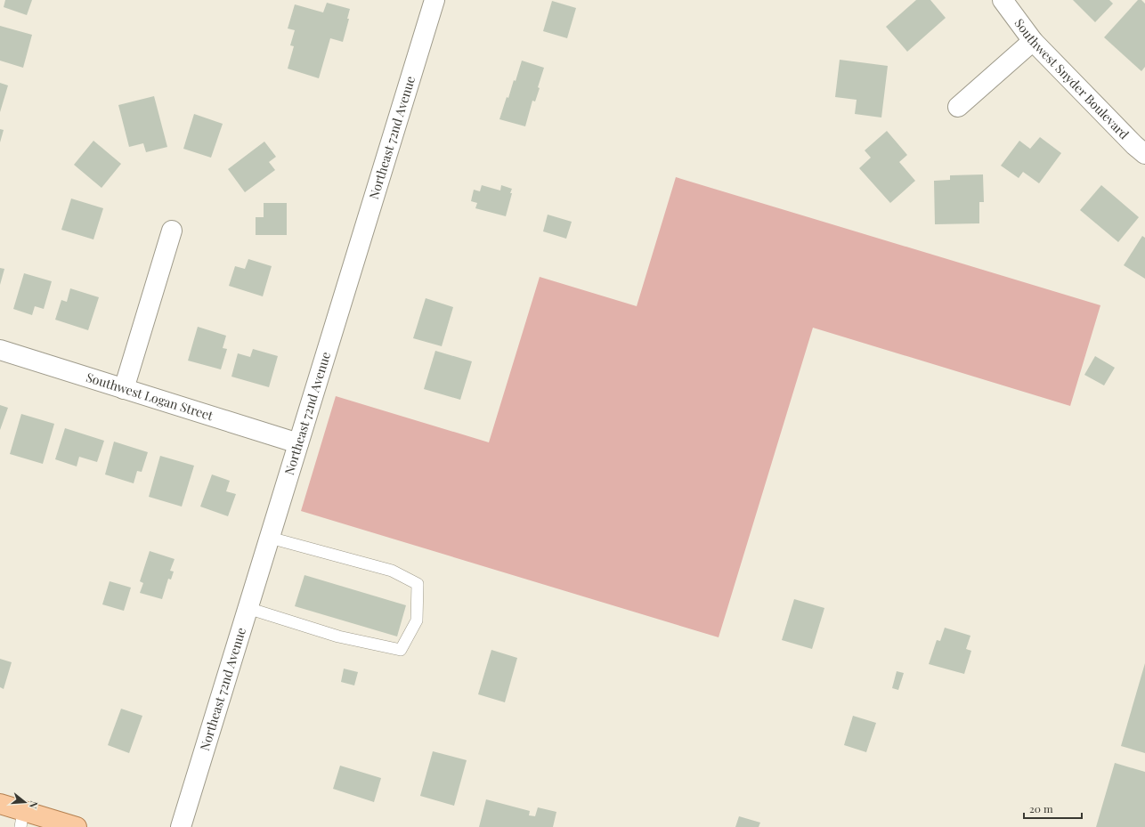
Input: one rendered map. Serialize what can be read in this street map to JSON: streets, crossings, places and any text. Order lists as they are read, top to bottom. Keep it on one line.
{"streets":{"street":["Southwest Snyder Boulevard","Northeast 72nd Avenue","Southwest Logan Street"]},"crossings":[["Northeast 72nd Avenue","Southwest Logan Street"]],"scale_bar":"20 m","north":"right"}
